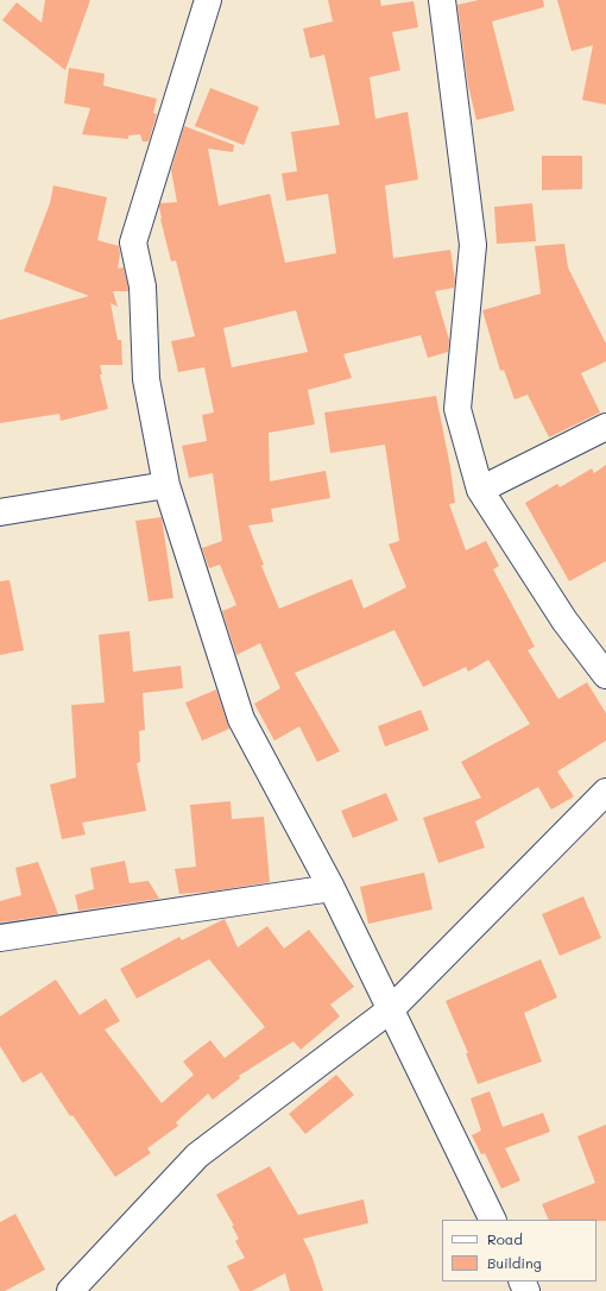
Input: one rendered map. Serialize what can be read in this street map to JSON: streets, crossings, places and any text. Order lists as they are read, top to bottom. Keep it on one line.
{"legend":["Road","Building"]}
